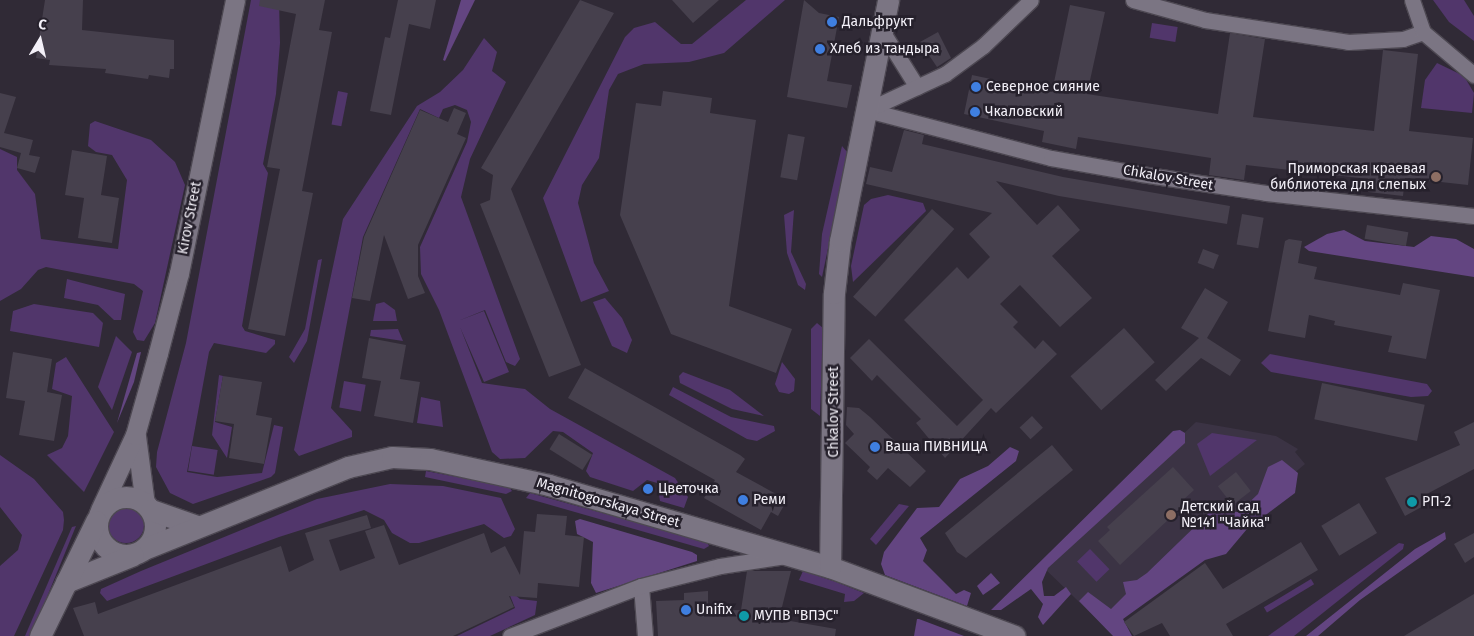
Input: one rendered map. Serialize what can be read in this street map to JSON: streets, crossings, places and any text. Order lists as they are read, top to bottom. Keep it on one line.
{"streets":{"main road":["Chkalov Street","Kirov Street","Magnitogorskaya Street"]},"crossings":[["Chkalov Street","Magnitogorskaya Street"],["Kirov Street","Magnitogorskaya Street"]],"places":["Дальфрукт","Хлеб из тандыра","Северное сияние","Чкаловский","Приморская краевая библиотека для слепых","Ваша ПИВНИЦА","Цветочка","Реми","РП-2","Детский сад №141 \"Чайка\"","Unifix","МУПВ \"ВПЭС\""],"north":"top"}
